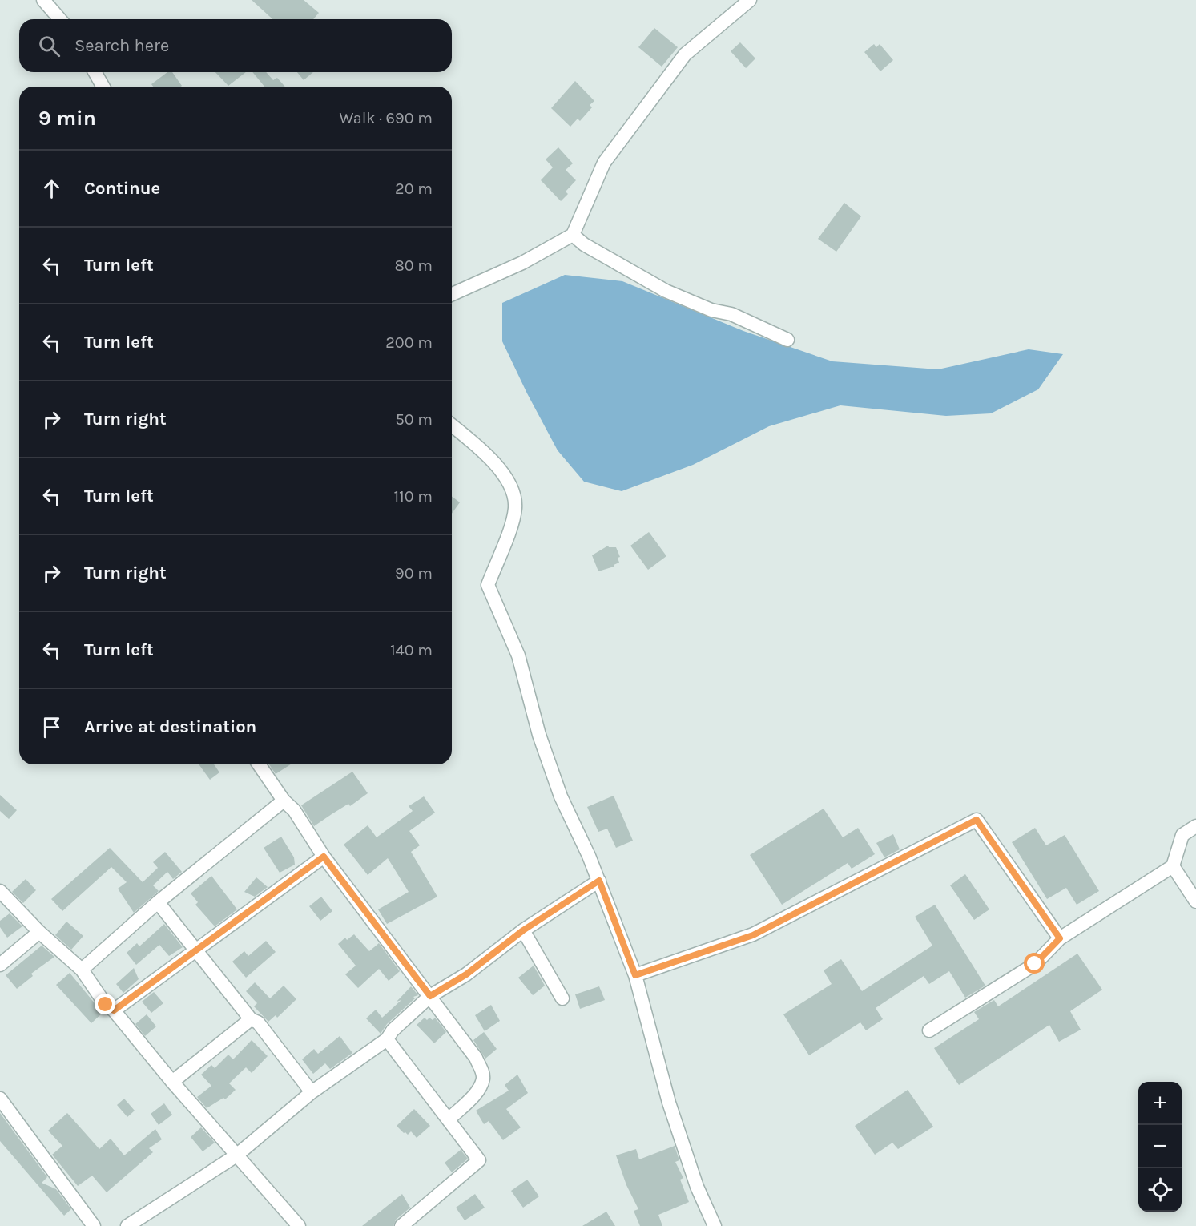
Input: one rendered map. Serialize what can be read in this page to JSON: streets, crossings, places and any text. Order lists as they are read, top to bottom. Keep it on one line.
{"page":{"search":"Search here","heading":["9 min","Walk · 690 m"],"list":[["Continue","20 m"],["Turn left","80 m"],["Turn left","200 m"],["Turn right","50 m"],["Turn left","110 m"],["Turn right","90 m"],["Turn left","140 m"],"Arrive at destination"],"map_buttons":["+","−"]}}
